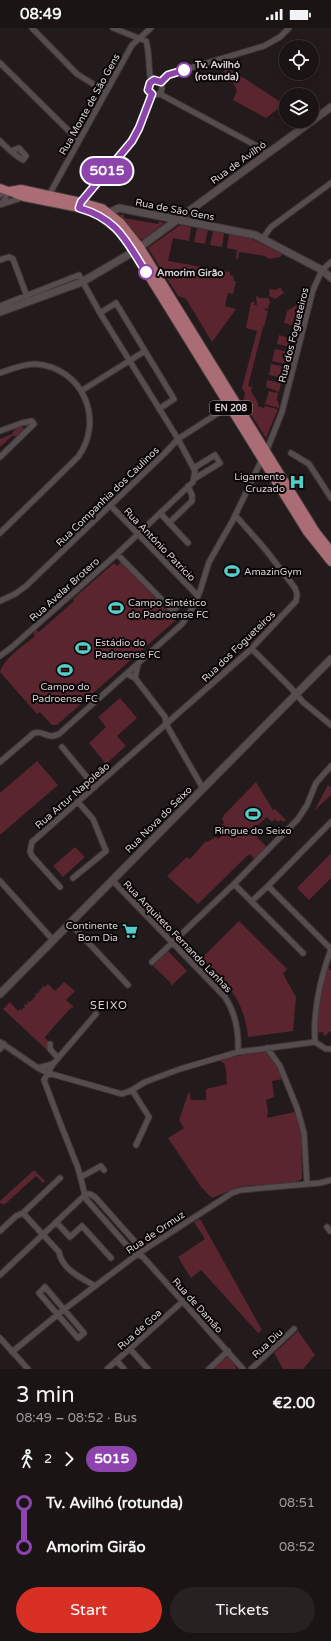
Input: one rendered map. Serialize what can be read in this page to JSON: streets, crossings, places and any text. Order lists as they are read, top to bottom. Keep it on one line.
{"streets":{"main road":["Rua de Avilhó","Rua de São Gens","EN 208","Rua Nova do Seixo"],"street":["Rua Monte de São Gens","Rua dos Fogueteiros","Rua Companhia dos Caulinos","Rua António Patrício","Rua Avelar Brotero","Rua Artur Napoleão","Rua Arquiteto Fernando Lanhas","Rua de Ormuz","Rua de Damão","Rua de Goa","Rua Diu"]},"crossings":[["Rua Monte de São Gens","EN 208"],["Rua de Avilhó","Rua de São Gens"],["Rua de Avilhó","EN 208"],["Rua de São Gens","Rua dos Fogueteiros"],["Rua de São Gens","EN 208"],["Rua dos Fogueteiros","EN 208"],["Rua dos Fogueteiros","Rua Artur Napoleão"],["EN 208","Rua Companhia dos Caulinos"],["Rua Companhia dos Caulinos","Rua António Patrício"],["Rua António Patrício","Rua Avelar Brotero"],["Rua Nova do Seixo","Rua Arquiteto Fernando Lanhas"],["Rua de Ormuz","Rua de Damão"],["Rua de Damão","Rua de Goa"]],"districts":["SEIXO"],"places":{"other":["Tv. Avilhó (rotunda)","Amorim Girão"],"hospital":["Ligamento Cruzado"],"sports":["AmazinGym","Campo Sintético do Padroense FC","Estádio do Padroense FC","Campo do Padroense FC","Ringue do Seixo"],"supermarket":["Continente Bom Dia"]},"lines":["bus line 5015"],"page":{"status":"08:49","on_map":"5015","heading":["3 min","08:49 – 08:52 · Bus","€2.00"],"legs":["2","5015"],"list":[{"name":"Tv. Avilhó (rotunda)","value":"08:51"},{"name":"Amorim Girão","value":"08:52"}],"buttons":["Start","Tickets"]}}
